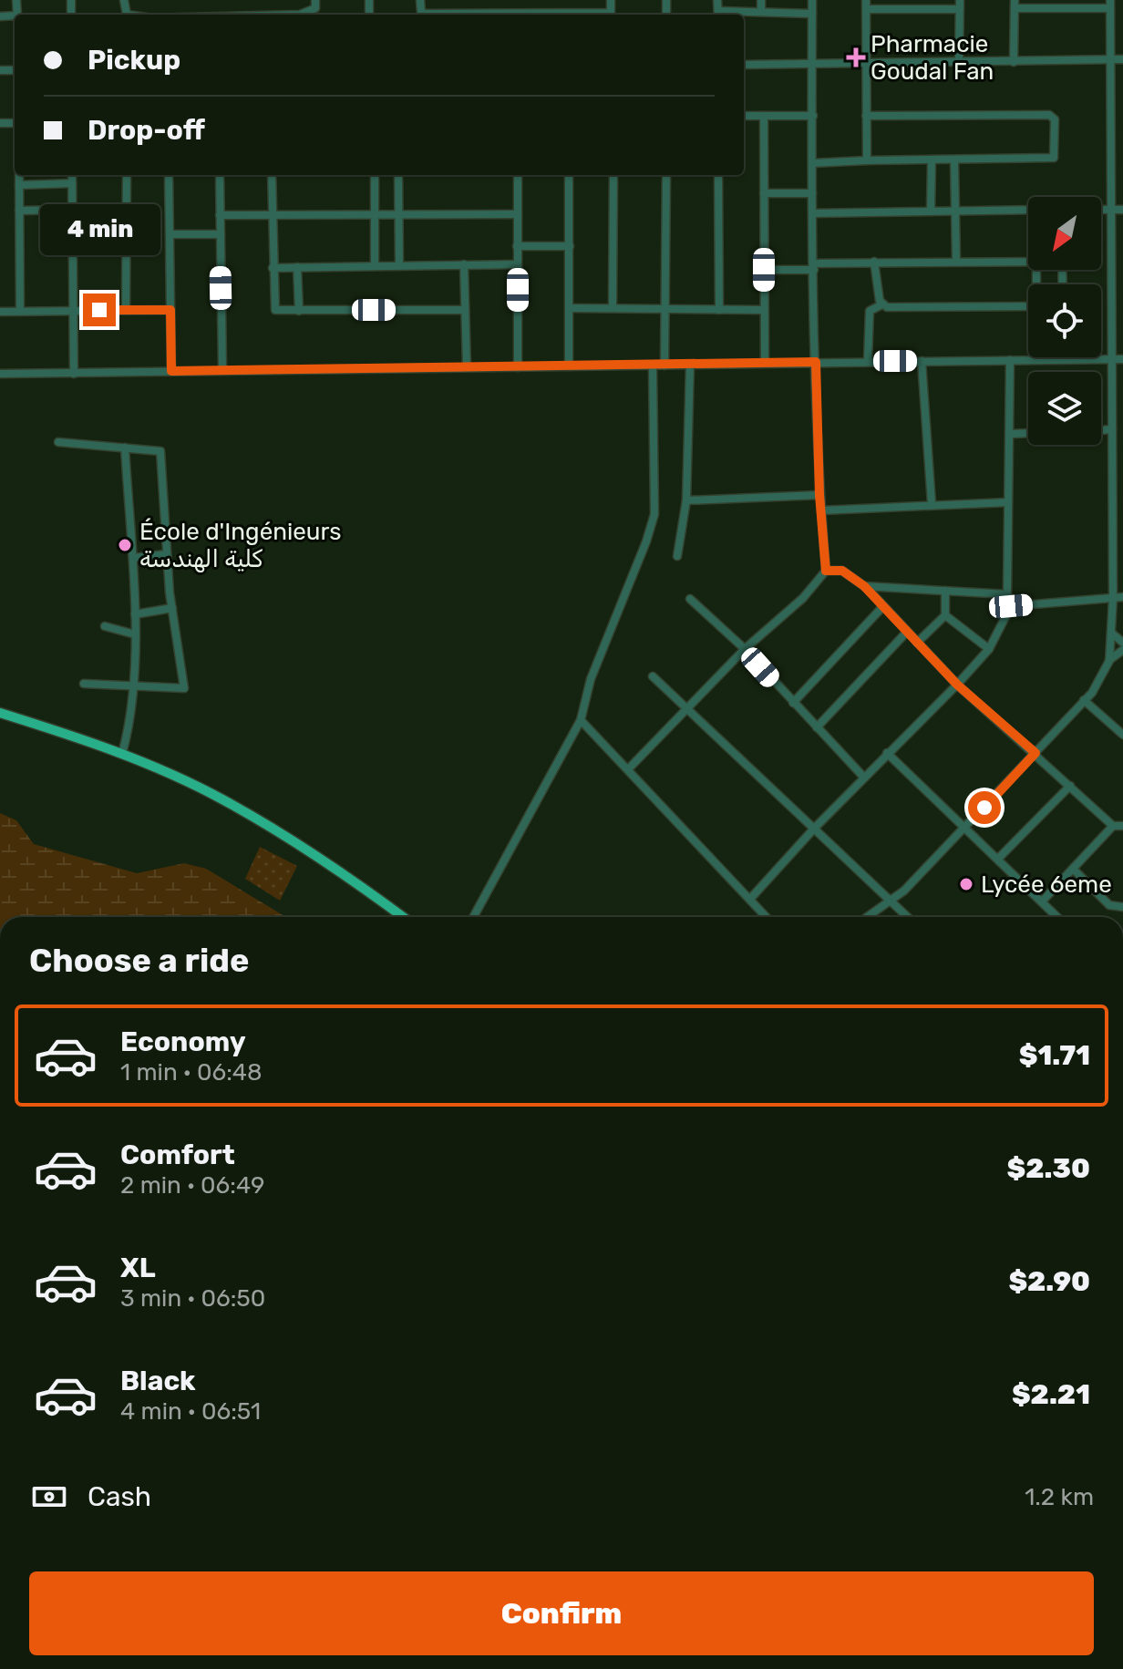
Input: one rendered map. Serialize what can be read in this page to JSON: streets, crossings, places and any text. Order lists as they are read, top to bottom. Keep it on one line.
{"places":{"health":["Pharmacie Goudal Fan"],"other":["École d'Ingénieurs كلية الهندسة","Lycée 6eme"]},"north":"bottom left","page":{"banner":["Pickup","Drop-off"],"bubble":"4 min","heading":"Choose a ride","list":[{"name":"Economy","note":"1 min · 06:48","value":"$1.71"},{"name":"Comfort","note":"2 min · 06:49","value":"$2.30"},{"name":"XL","note":"3 min · 06:50","value":"$2.90"},{"name":"Black","note":"4 min · 06:51","value":"$2.21"}],"pay":["Cash","1.2 km"],"buttons":"Confirm"}}
